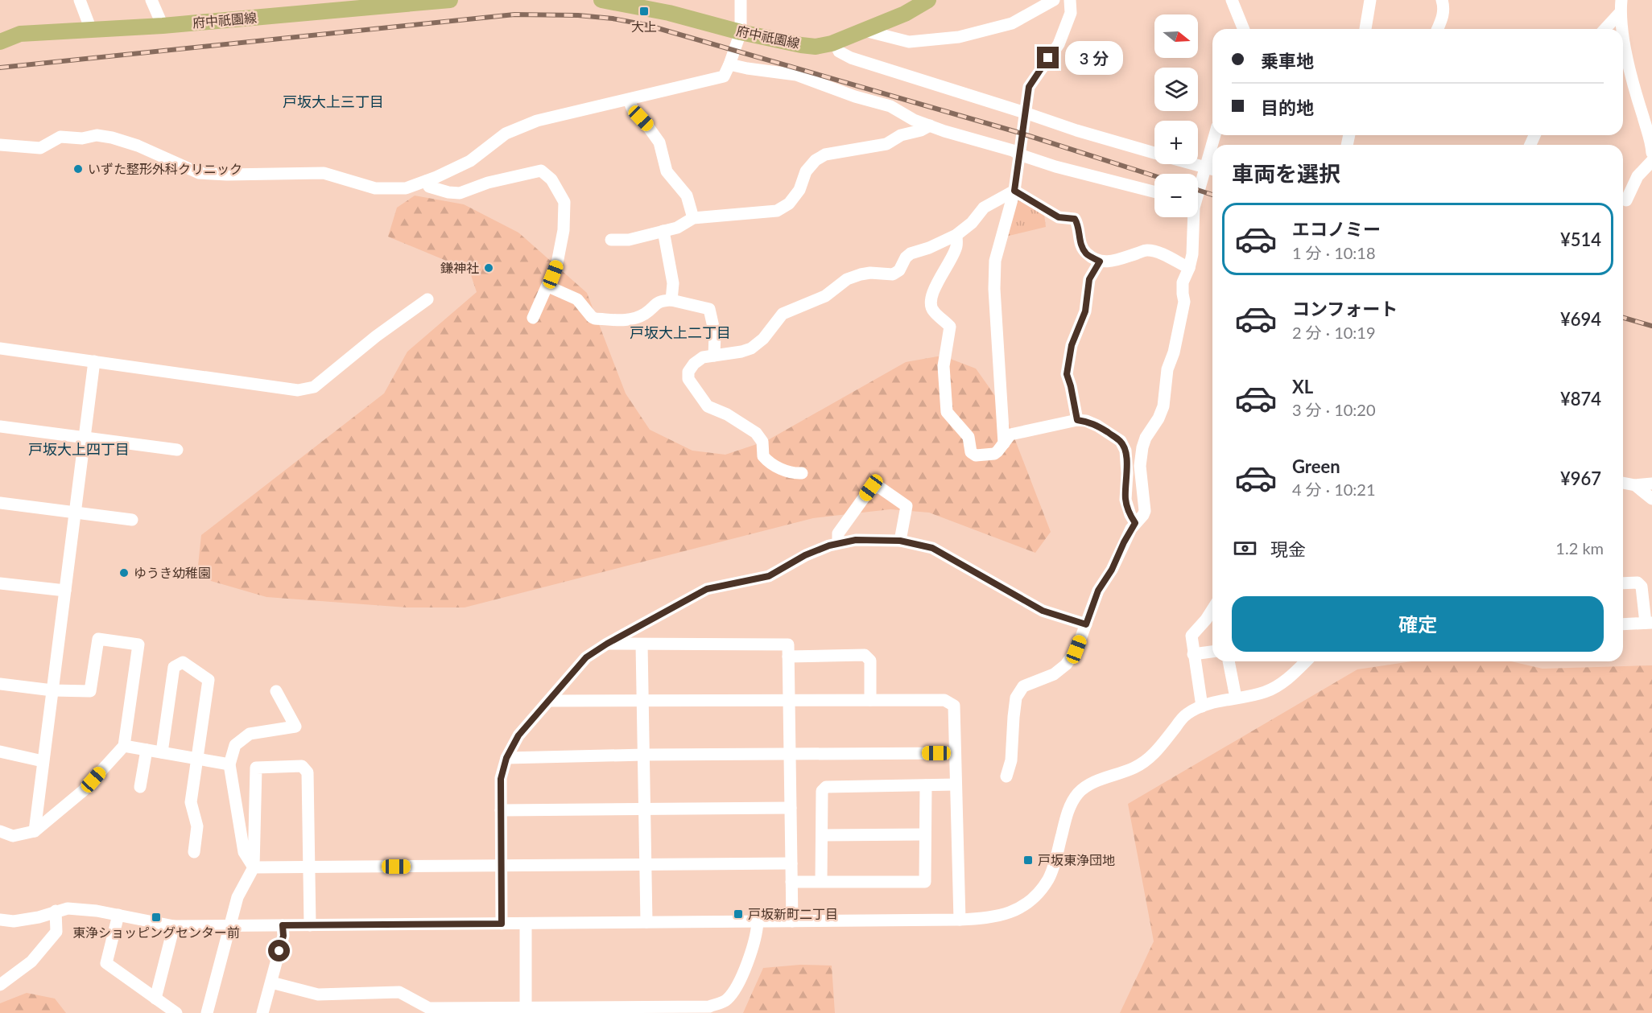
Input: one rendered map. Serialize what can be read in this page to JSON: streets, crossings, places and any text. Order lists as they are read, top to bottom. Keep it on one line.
{"streets":{"main road":["府中祇園線"]},"districts":["戸坂大上三丁目","戸坂大上二丁目","戸坂大上四丁目"],"places":{"transit":["大上","戸坂東浄団地","戸坂新町二丁目","東浄ショッピングセンター前"],"other":["いずた整形外科クリニック","鎌神社","ゆうき幼稚園"]},"north":"right","page":{"map_buttons":["+","−"],"banner":["乗車地","目的地"],"bubble":"3 分","heading":"車両を選択","list":[{"name":"エコノミー","note":"1 分 · 10:18","value":"¥514"},{"name":"コンフォート","note":"2 分 · 10:19","value":"¥694"},{"name":"XL","note":"3 分 · 10:20","value":"¥874"},{"name":"Green","note":"4 分 · 10:21","value":"¥967"}],"pay":["現金","1.2 km"],"buttons":"確定"}}
